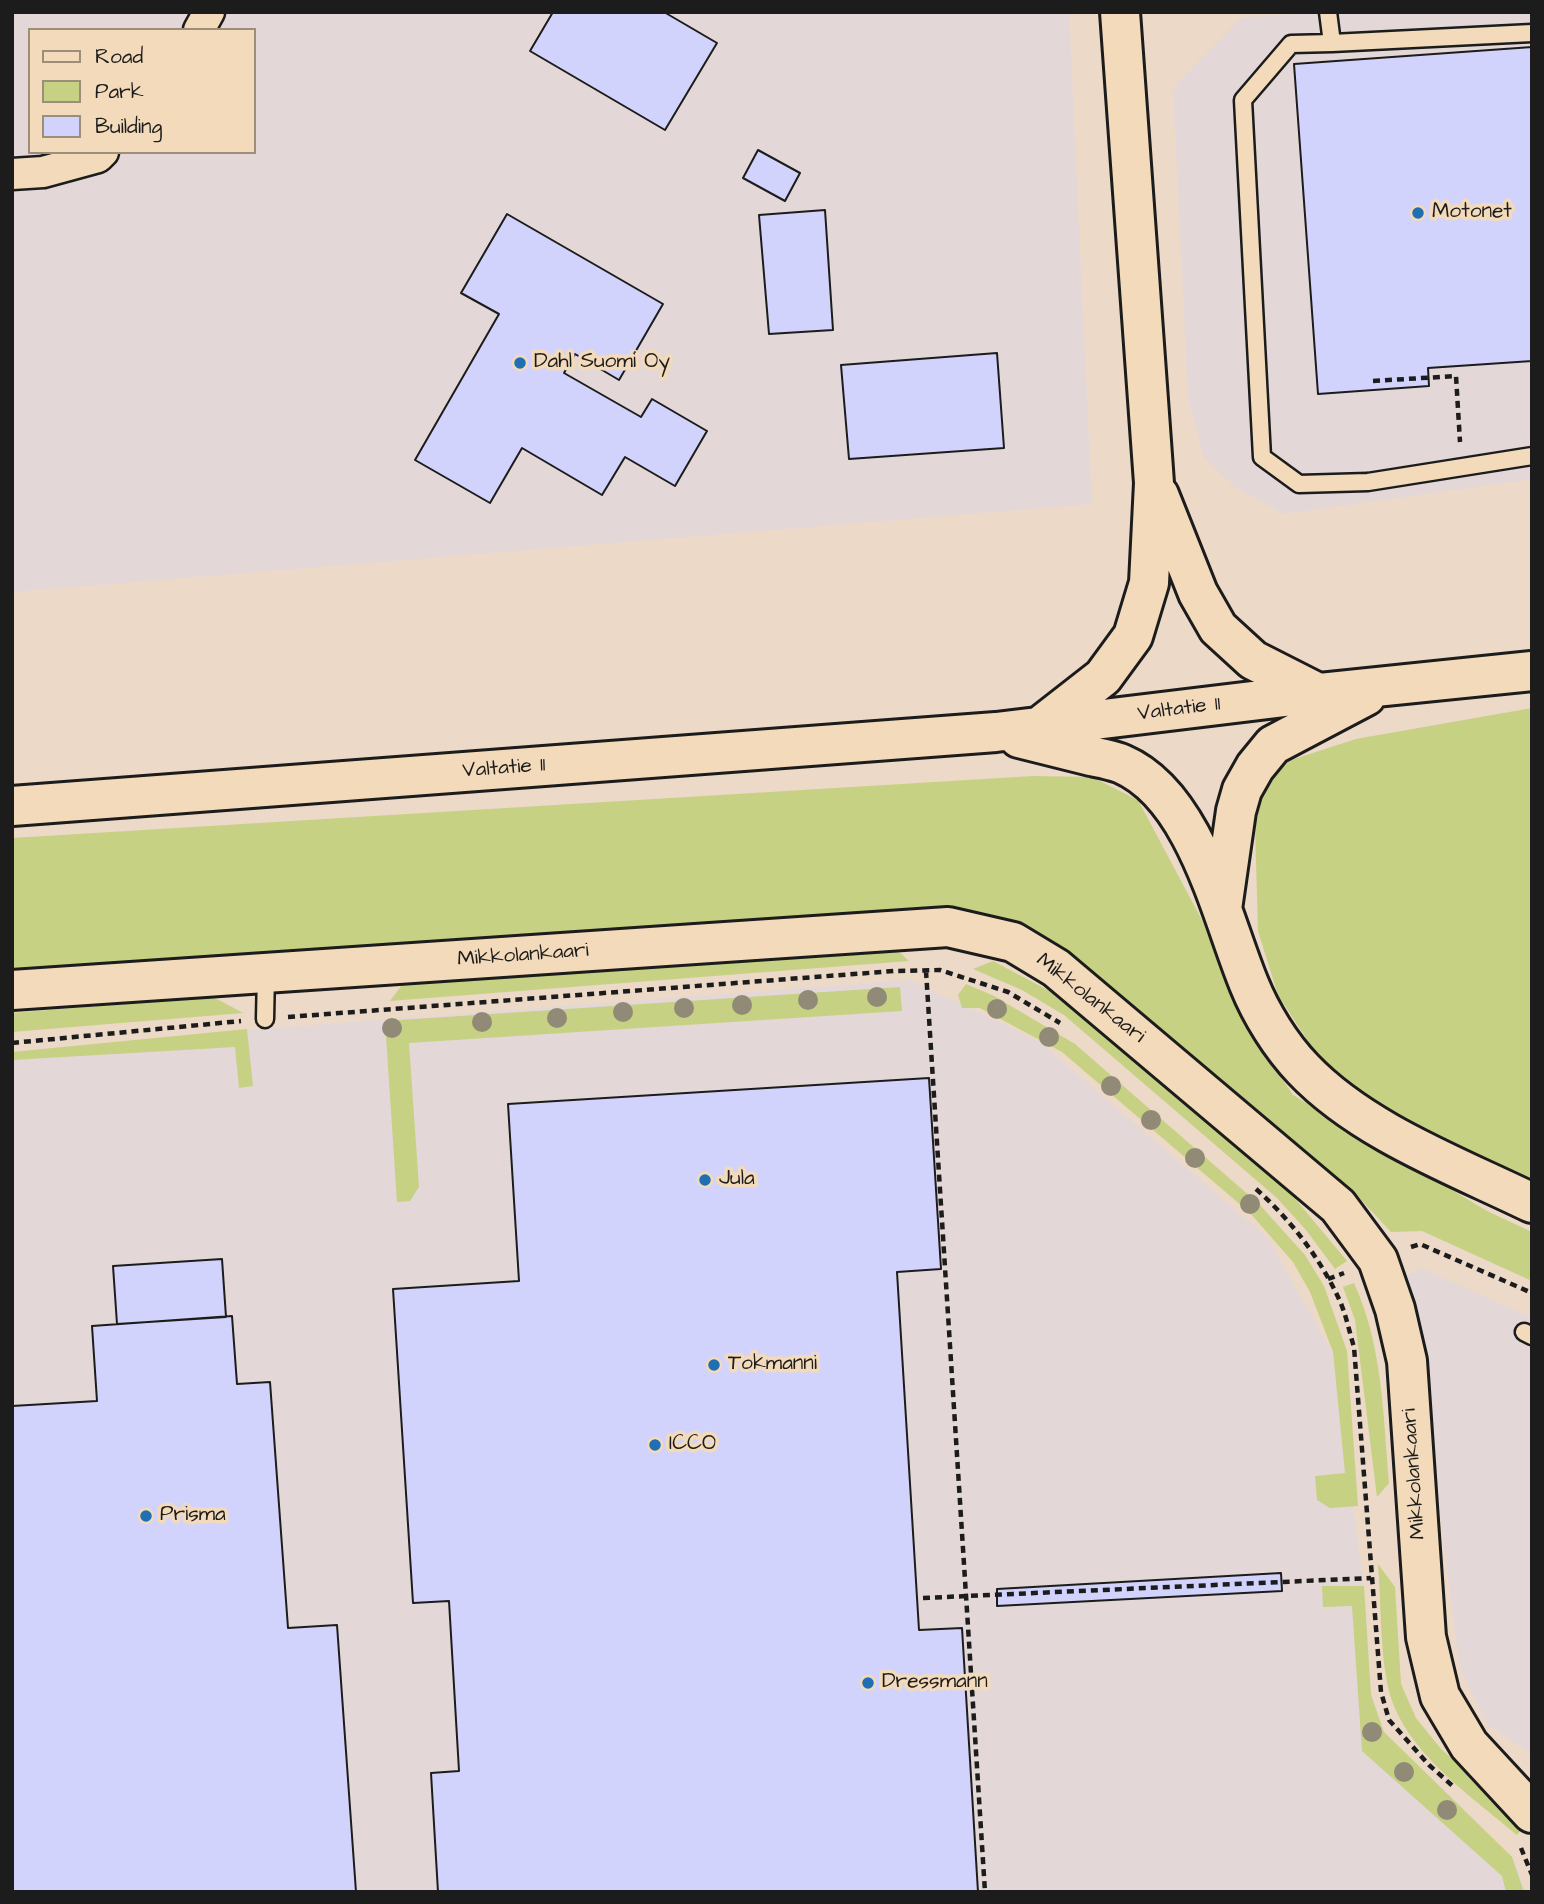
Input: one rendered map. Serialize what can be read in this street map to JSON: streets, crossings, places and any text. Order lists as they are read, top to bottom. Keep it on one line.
{"streets":{"main road":["Valtatie 11","Mikkolankaari"]},"places":["Motonet","Dahl Suomi Oy","Jula","Tokmanni","ICCO","Prisma","Dressmann"],"legend":["Road","Park","Building"]}
